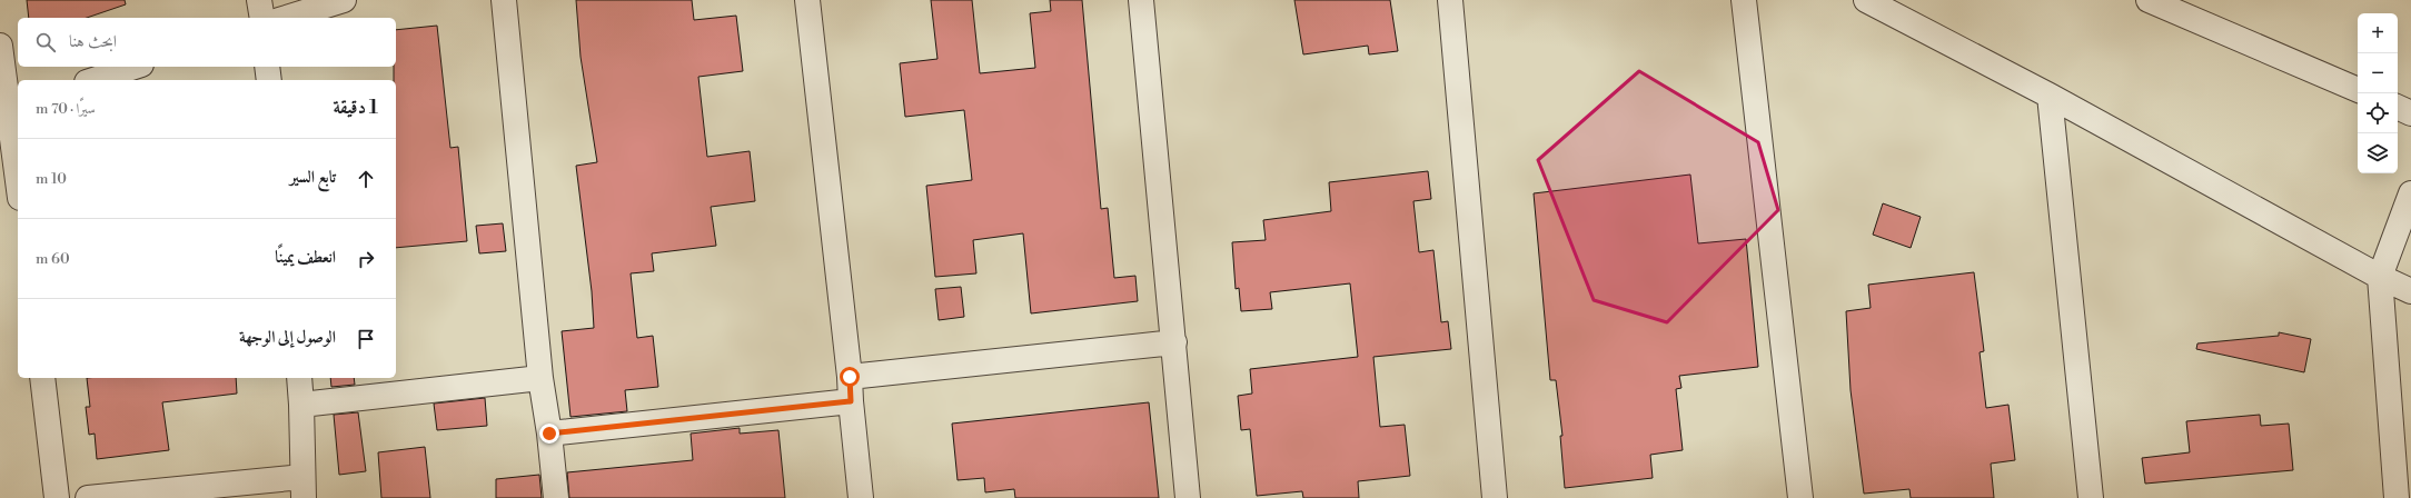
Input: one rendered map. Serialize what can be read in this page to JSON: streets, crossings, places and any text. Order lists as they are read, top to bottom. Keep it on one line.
{"page":{"map_buttons":["+","−"],"search":"ابحث هنا","heading":["1 دقيقة","سيرًا · 70 m"],"list":[["تابع السير","10 m"],["انعطف يمينًا","60 m"],"الوصول إلى الوجهة"]}}
